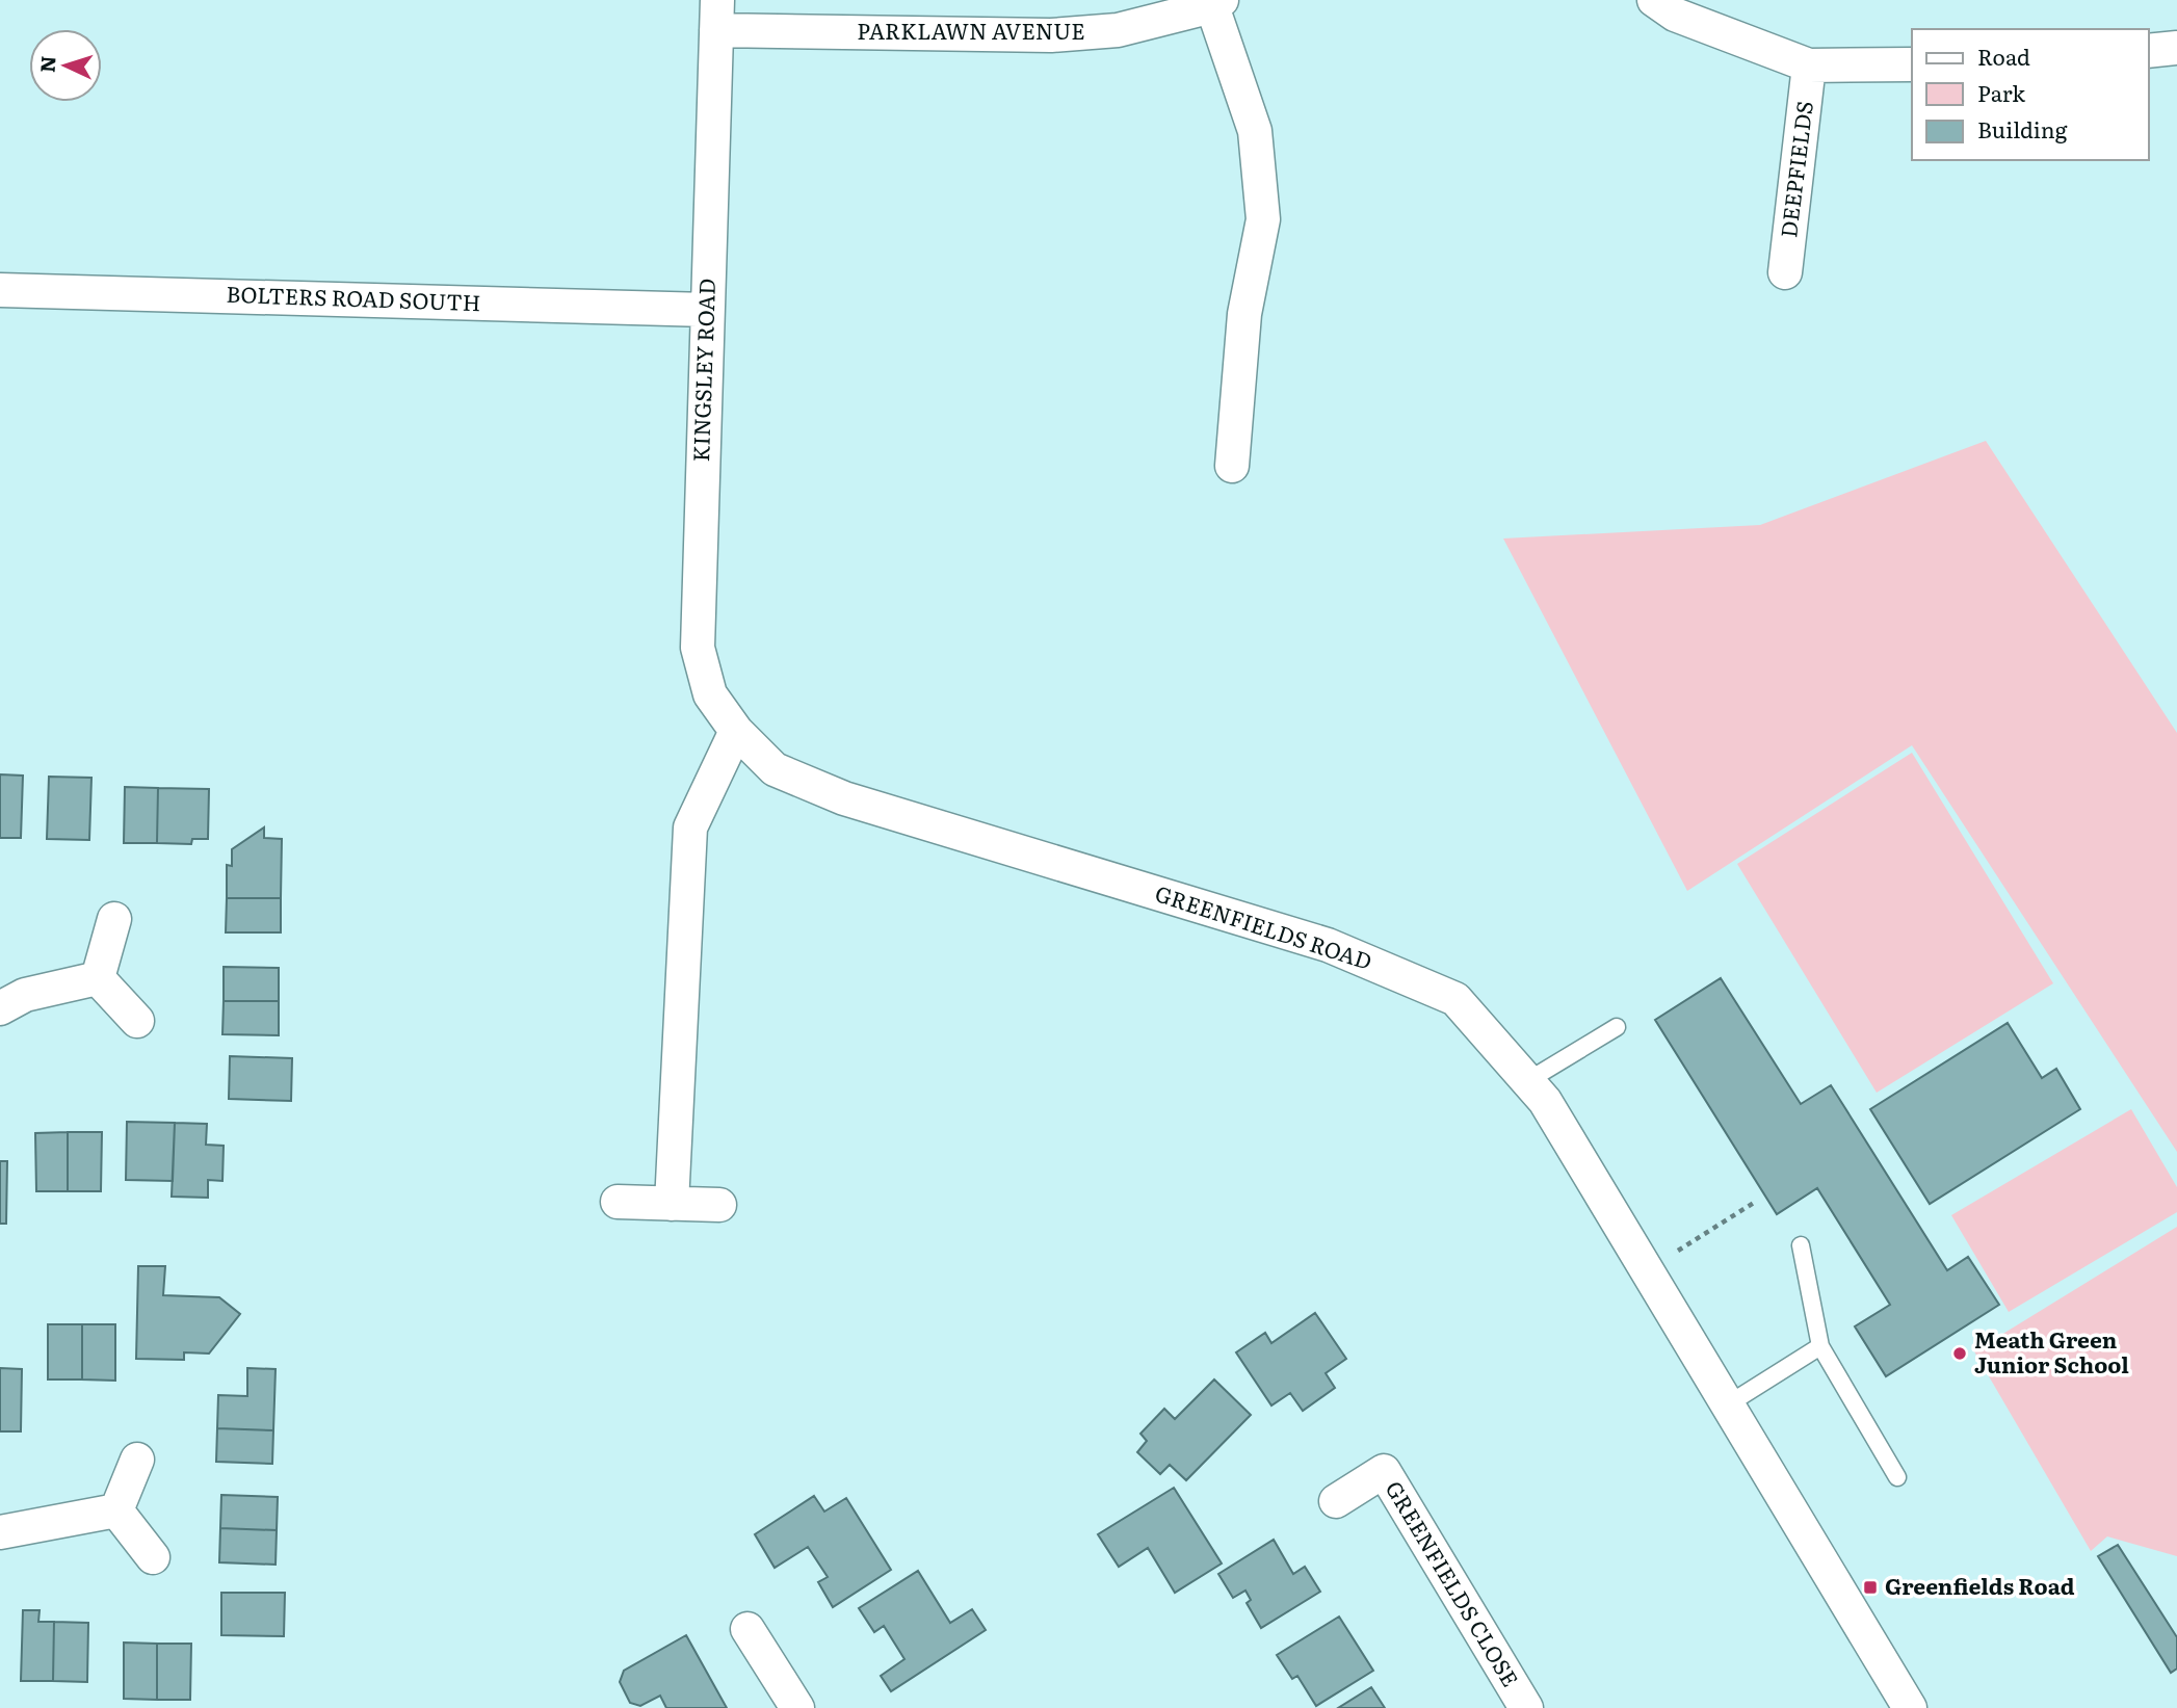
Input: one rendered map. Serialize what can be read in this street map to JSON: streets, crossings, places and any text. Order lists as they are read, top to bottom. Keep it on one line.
{"streets":{"street":["PARKLAWN AVENUE","DEEPFIELDS","BOLTERS ROAD SOUTH","KINGSLEY ROAD","GREENFIELDS ROAD","GREENFIELDS CLOSE"]},"crossings":[["PARKLAWN AVENUE","KINGSLEY ROAD"],["BOLTERS ROAD SOUTH","KINGSLEY ROAD"],["KINGSLEY ROAD","GREENFIELDS ROAD"]],"places":{"other":["Meath Green Junior School"],"transit":["Greenfields Road"]},"legend":["Road","Park","Building"],"north":"left"}
